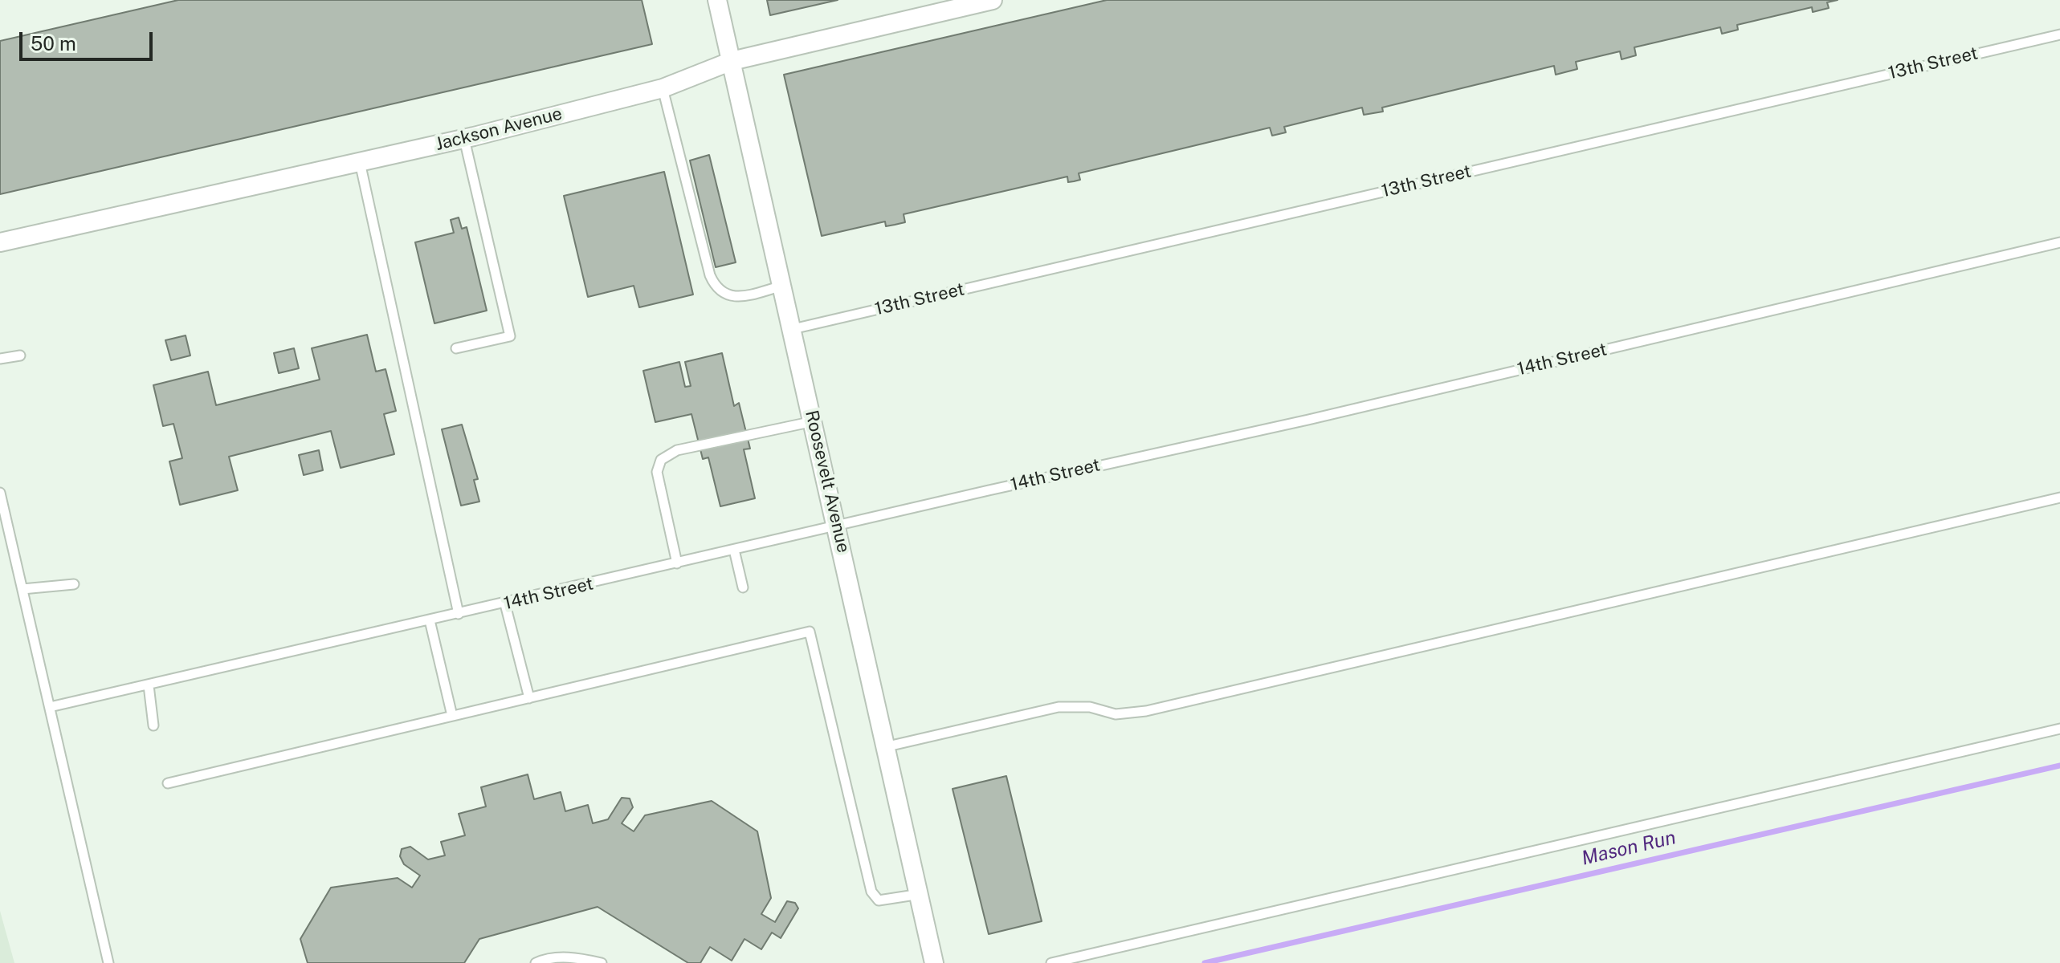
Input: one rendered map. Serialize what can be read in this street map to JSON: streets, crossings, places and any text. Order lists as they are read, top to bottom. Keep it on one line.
{"streets":{"street":["Jackson Avenue","Roosevelt Avenue"],"lane":["13th Street","14th Street"]},"crossings":[["13th Street","Roosevelt Avenue"],["Jackson Avenue","Roosevelt Avenue"],["14th Street","Roosevelt Avenue"]],"water":["Mason Run"],"scale_bar":"50 m"}
